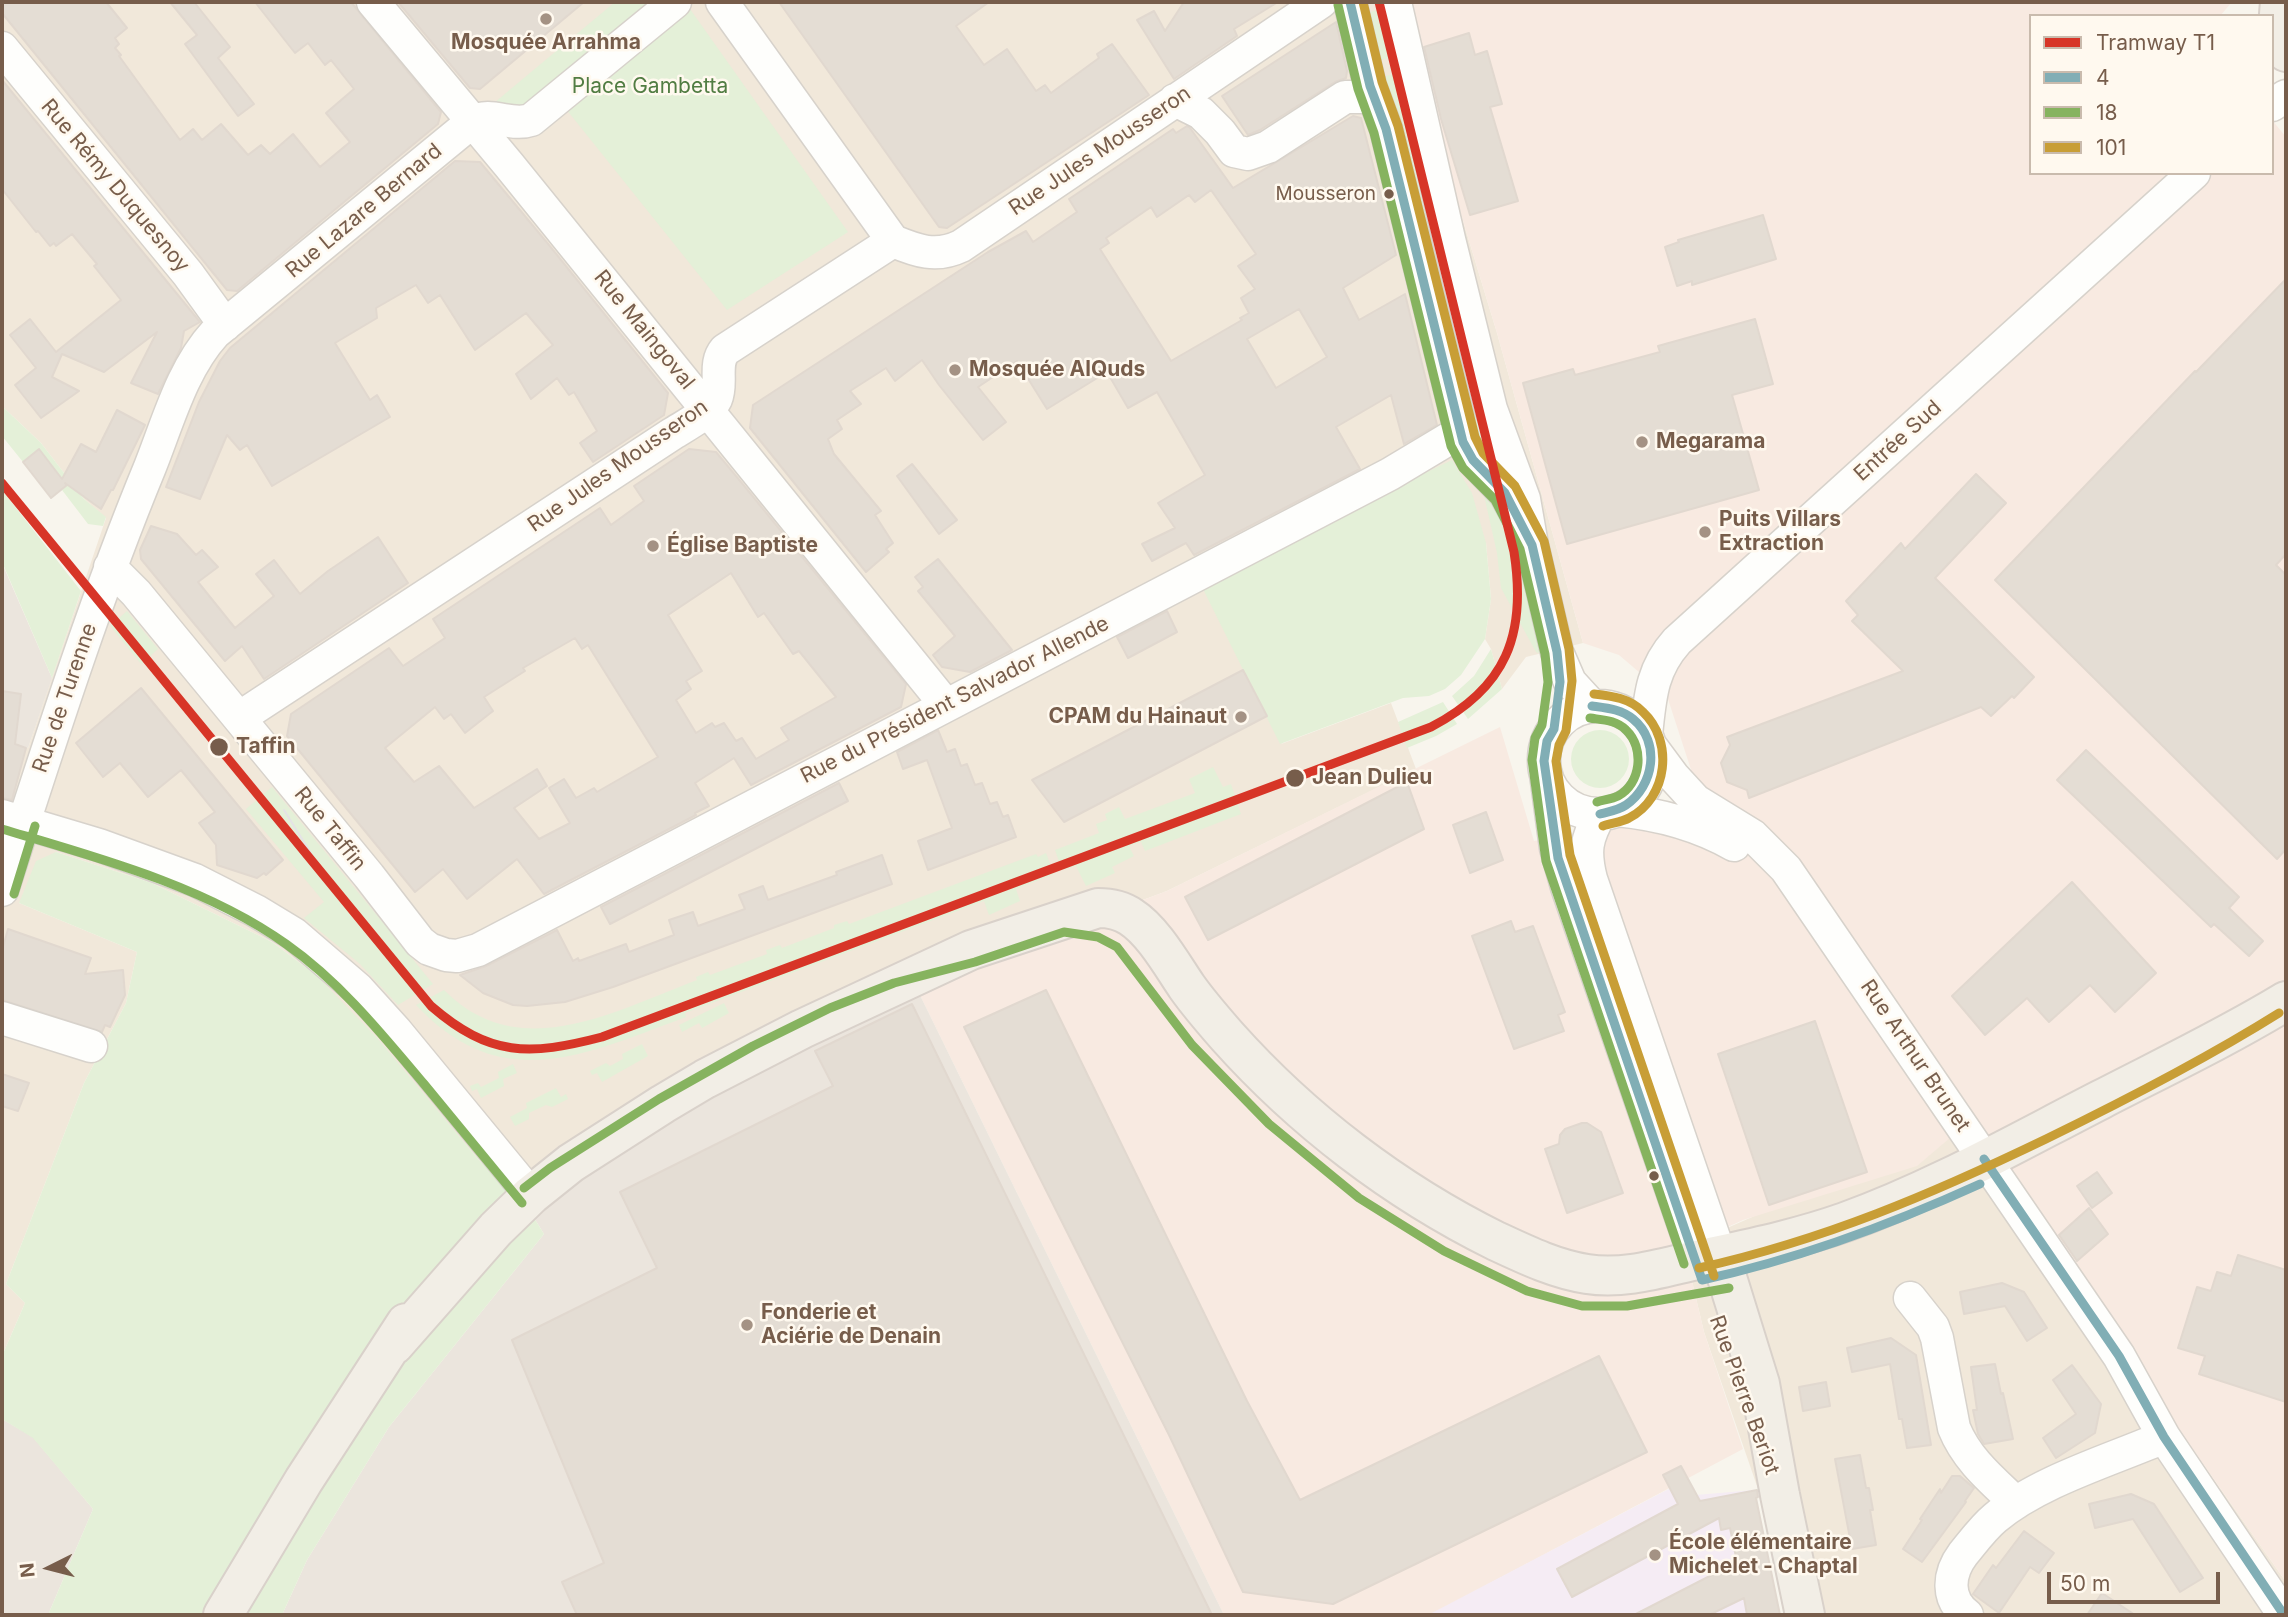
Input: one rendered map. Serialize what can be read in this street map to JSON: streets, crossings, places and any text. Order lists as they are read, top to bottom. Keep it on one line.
{"streets":{"main road":["Rue Pierre Beriot"],"street":["Rue Jules Mousseron","Rue Rémy Duquesnoy","Rue Lazare Bernard","Rue Maingoval","Entrée Sud","Rue de Turenne","Rue du Président Salvador Allende","Rue Taffin","Rue Arthur Brunet"]},"crossings":[["Rue Jules Mousseron","Rue Maingoval"],["Rue Jules Mousseron","Rue Taffin"],["Rue Rémy Duquesnoy","Rue Lazare Bernard"],["Rue Lazare Bernard","Rue Maingoval"],["Rue Lazare Bernard","Rue de Turenne"],["Rue Maingoval","Rue du Président Salvador Allende"],["Entrée Sud","Rue Arthur Brunet"],["Entrée Sud","Rue Pierre Beriot"],["Rue de Turenne","Rue Taffin"],["Rue du Président Salvador Allende","Rue Taffin"],["Rue Arthur Brunet","Rue Pierre Beriot"]],"parks":["Place Gambetta"],"places":["Mosquée Arrahma","Mousseron","Mosquée AlQuds","Megarama","Puits Villars Extraction","Église Baptiste","CPAM du Hainaut","Taffin","Jean Dulieu","Fonderie et Aciérie de Denain","École élémentaire Michelet - Chaptal"],"lines":["tram line T1","transit line 4","transit line 101","transit line 18"],"legend":["Tramway T1","4","18","101"],"scale_bar":"50 m","north":"left"}
